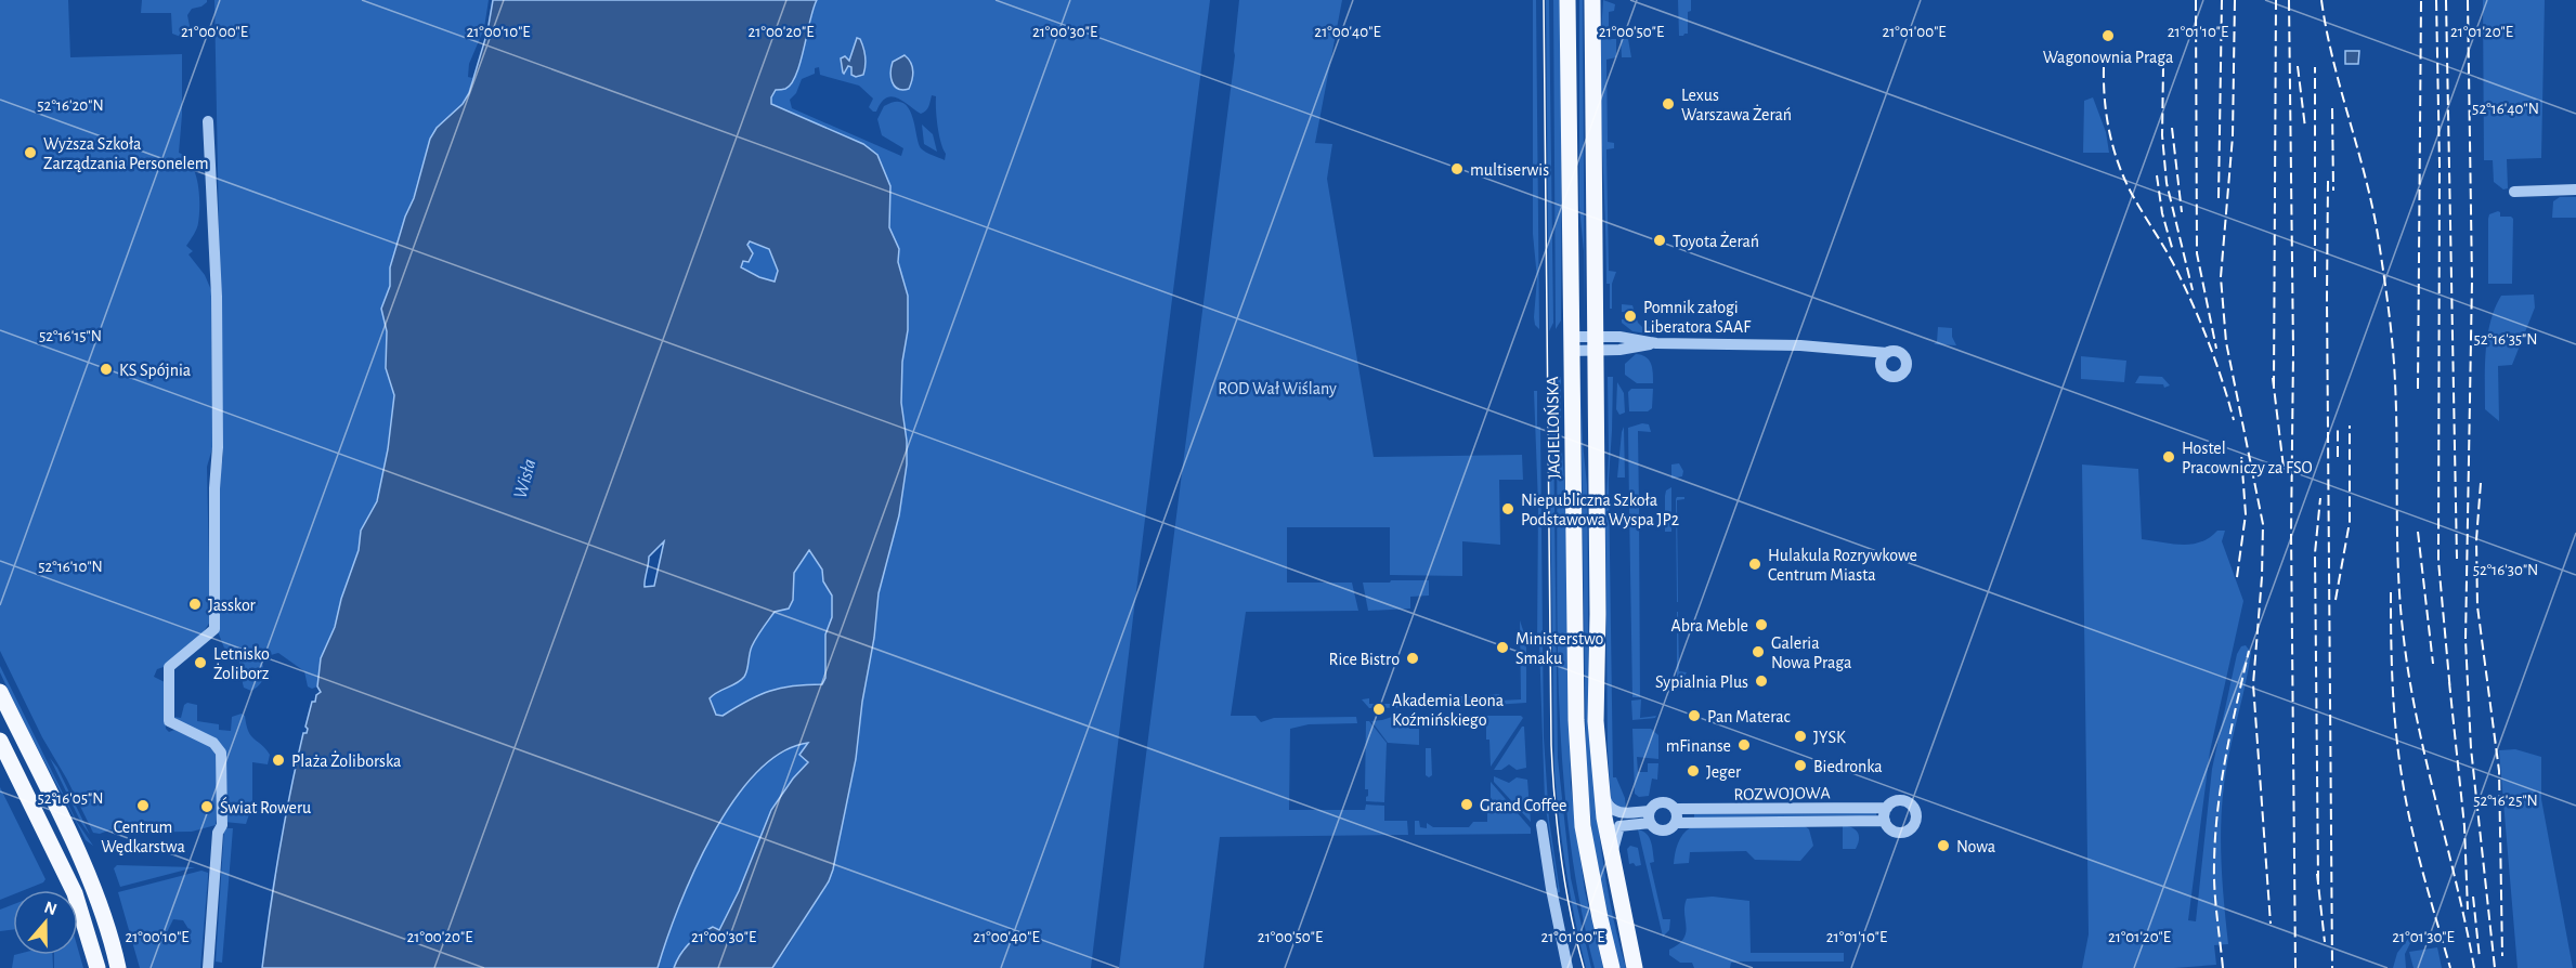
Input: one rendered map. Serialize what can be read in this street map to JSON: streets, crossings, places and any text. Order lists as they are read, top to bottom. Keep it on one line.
{"streets":{"main road":["JAGIELLOŃSKA"],"street":["ROZWOJOWA"]},"water":["Wisła"],"parks":["ROD Wał Wiślany"],"places":["Wagonownia Praga","Lexus Warszawa Żerań","Wyższa Szkoła Zarządzania Personelem","multiserwis","Toyota Żerań","Pomnik załogi Liberatora SAAF","KS Spójnia","Hostel Pracowniczy za FSO","Niepubliczna Szkoła Podstawowa Wyspa JP2","Hulakula Rozrywkowe Centrum Miasta","Jasskor","Abra Meble","Ministerstwo Smaku","Galeria Nowa Praga","Rice Bistro","Letnisko Żoliborz","Sypialnia Plus","Akademia Leona Koźmińskiego","Pan Materac","JYSK","mFinanse","Plaża Żoliborska","Biedronka","Jeger","Grand Coffee","Centrum Wędkarstwa","Świat Roweru","Nowa"],"north":"top","coordinates":["21°00'00\"E","21°00'10\"E","21°00'20\"E","21°00'30\"E","21°00'40\"E","21°00'50\"E","21°01'00\"E","21°01'10\"E","21°01'20\"E","52°16'20\"N","52°16'40\"N","52°16'15\"N","52°16'35\"N","52°16'10\"N","52°16'30\"N","52°16'05\"N","52°16'25\"N","21°01'30\"E"]}
